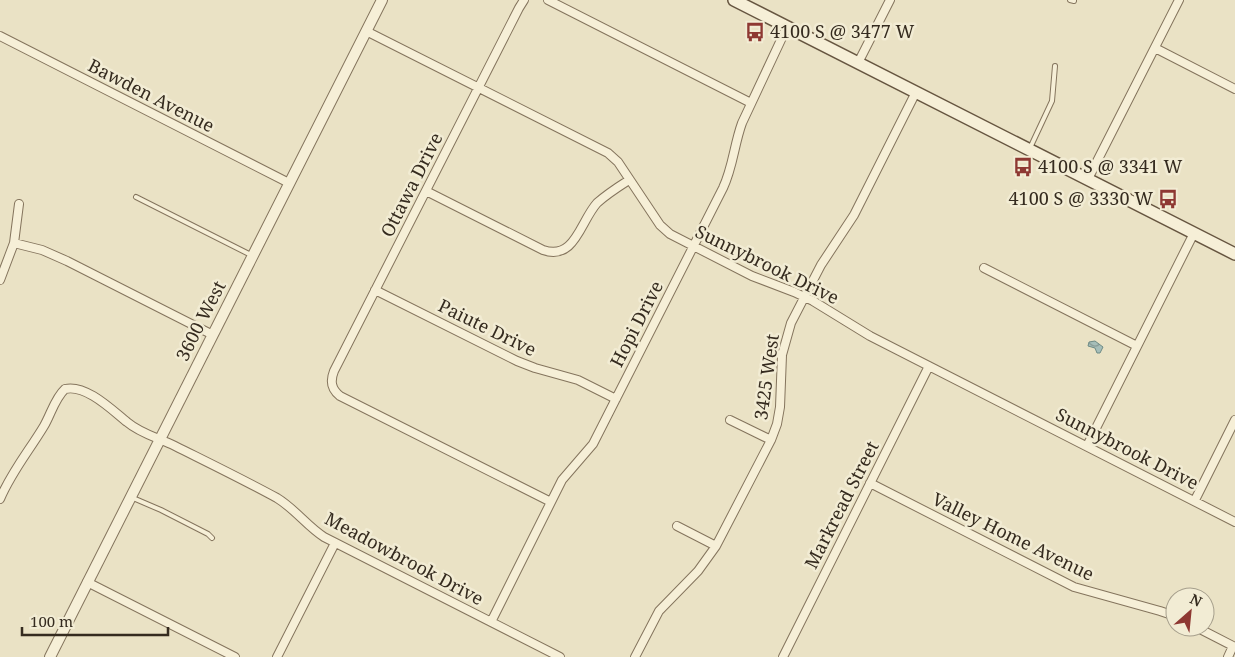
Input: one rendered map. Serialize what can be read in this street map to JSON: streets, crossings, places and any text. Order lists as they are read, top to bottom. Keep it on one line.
{"streets":{"street":["Bawden Avenue","Ottawa Drive","Sunnybrook Drive","3600 West","Hopi Drive","Paiute Drive","3425 West","Markread Street","Valley Home Avenue","Meadowbrook Drive"]},"crossings":[["Bawden Avenue","3600 West"],["Ottawa Drive","Sunnybrook Drive"],["Ottawa Drive","Hopi Drive"],["Ottawa Drive","Paiute Drive"],["Sunnybrook Drive","3600 West"],["Sunnybrook Drive","Hopi Drive"],["Sunnybrook Drive","3425 West"],["Sunnybrook Drive","Markread Street"],["3600 West","Meadowbrook Drive"],["Hopi Drive","Paiute Drive"],["Hopi Drive","Meadowbrook Drive"],["Markread Street","Valley Home Avenue"]],"places":{"bus stop":["4100 S @ 3477 W","4100 S @ 3341 W","4100 S @ 3330 W"]},"scale_bar":"100 m","north":"top right"}
